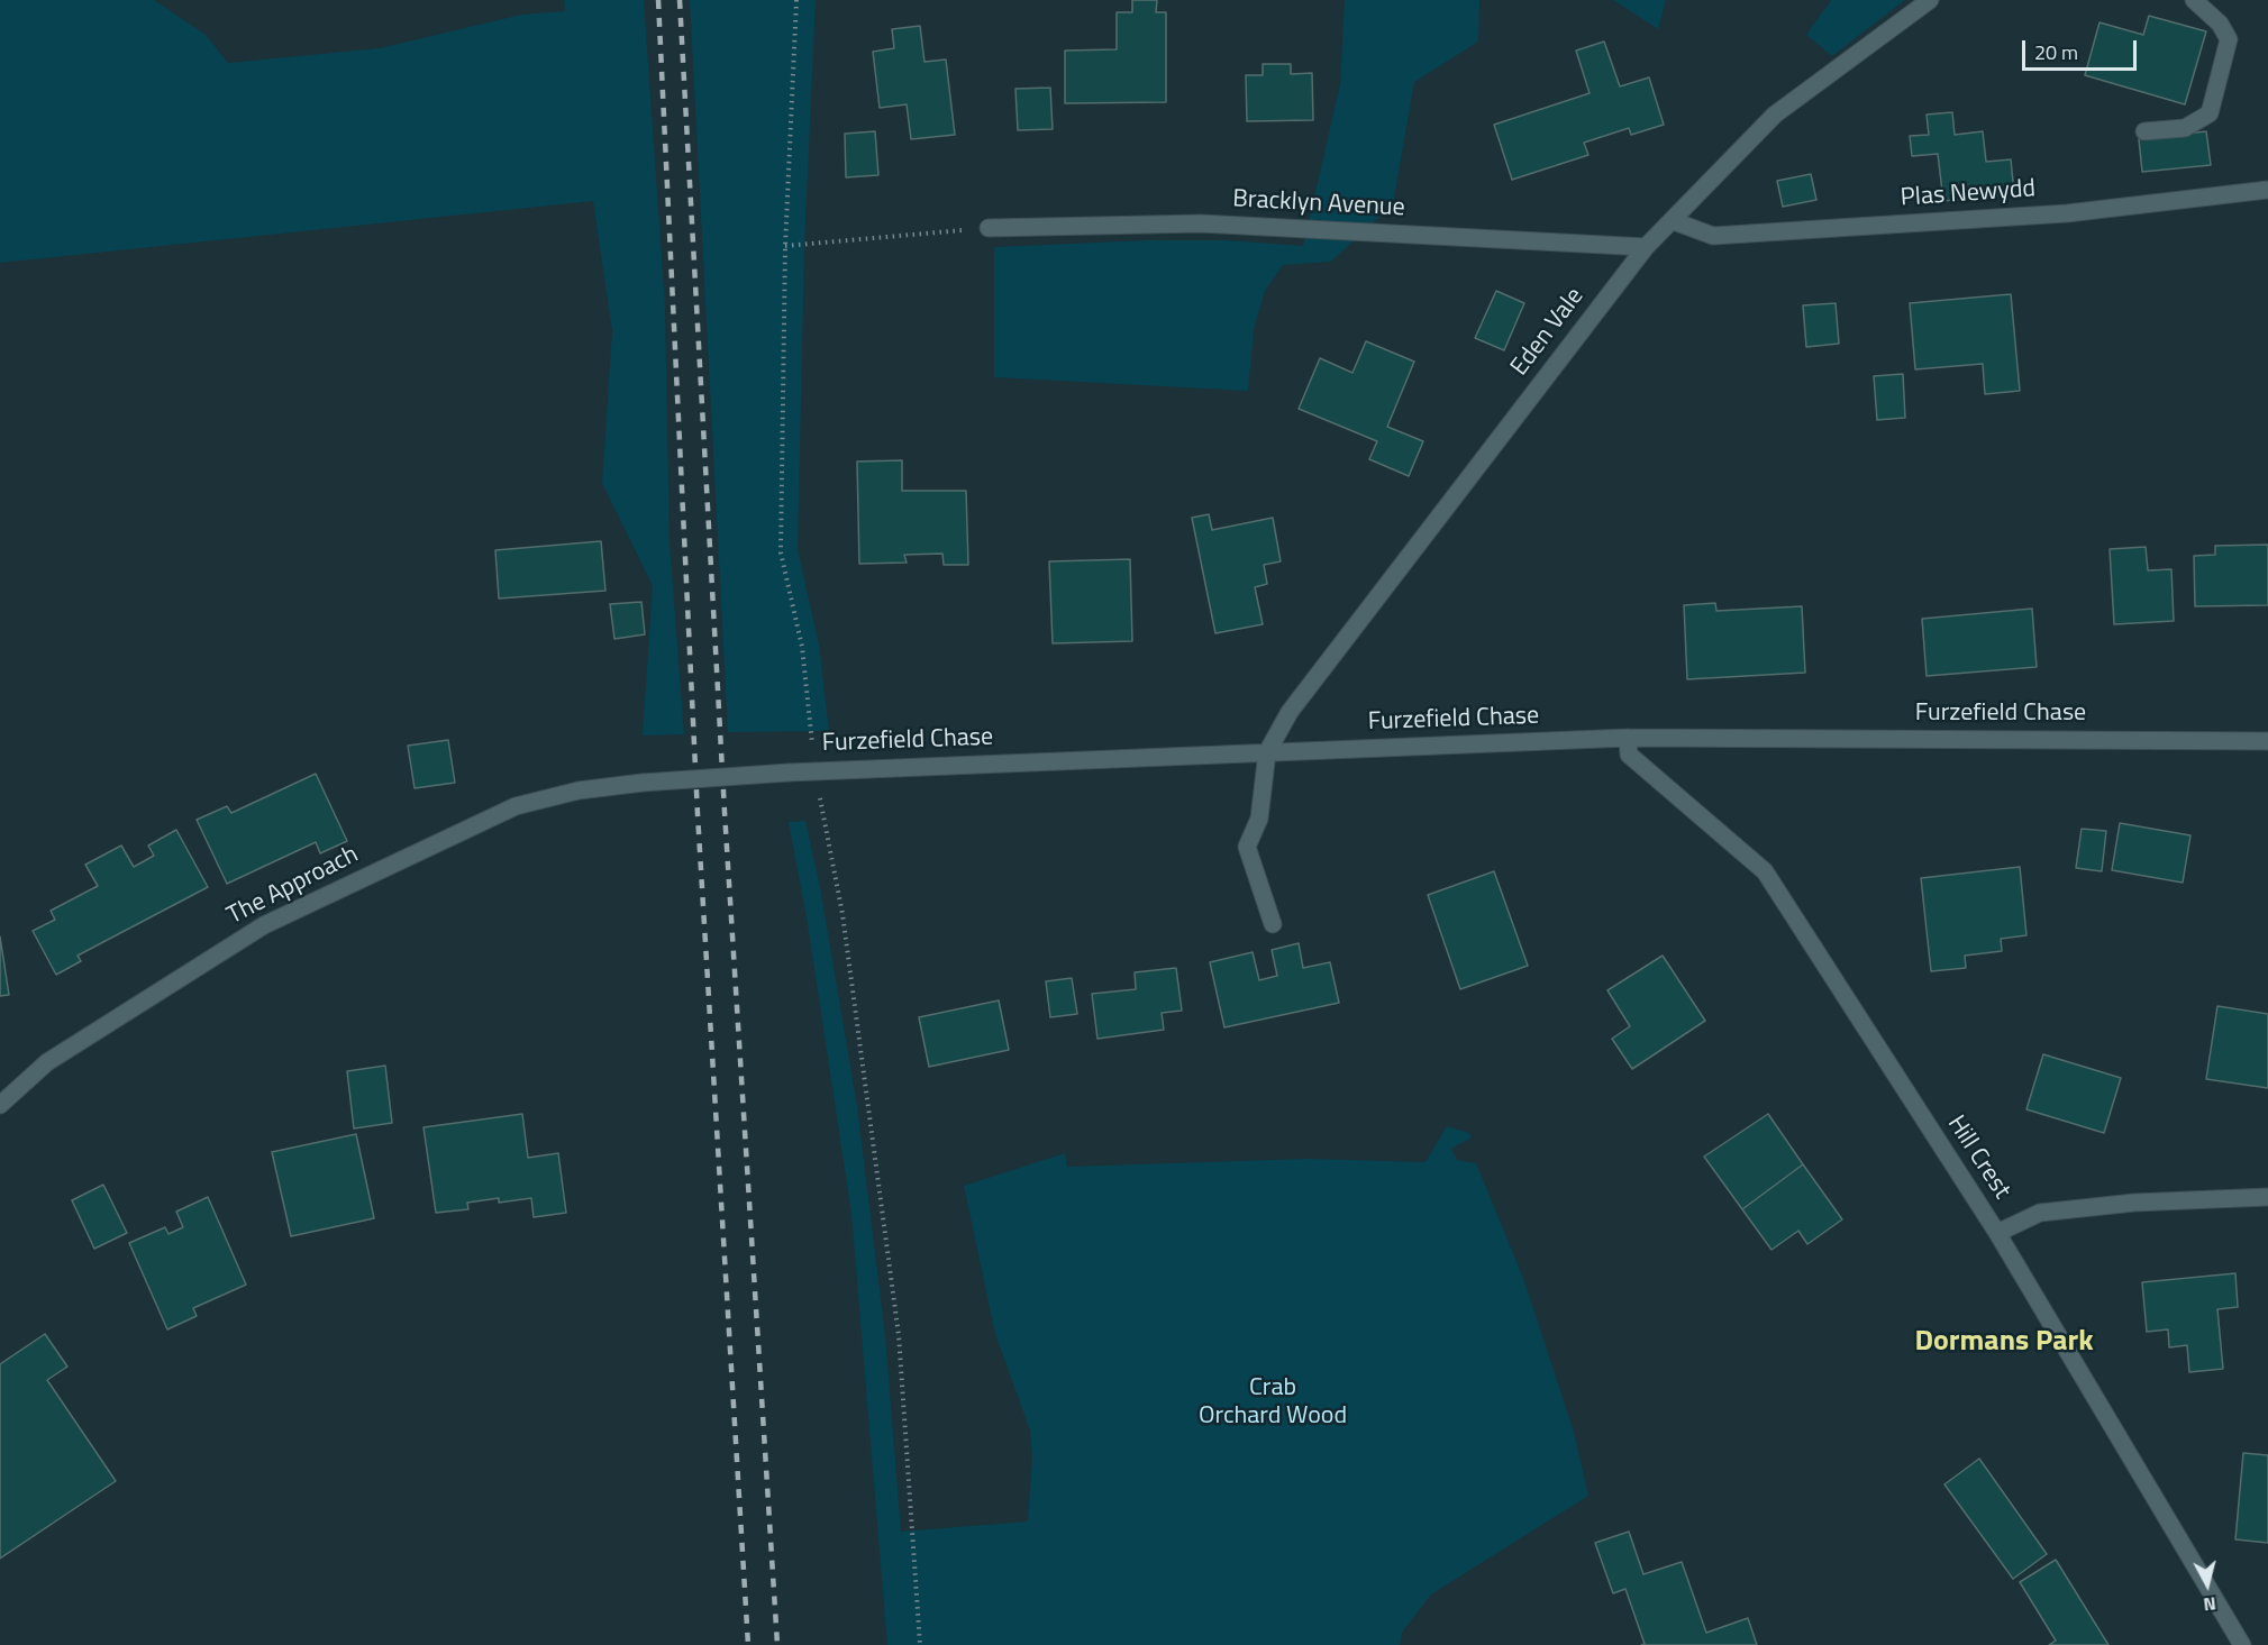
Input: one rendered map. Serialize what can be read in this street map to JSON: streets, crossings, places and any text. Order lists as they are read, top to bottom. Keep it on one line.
{"streets":{"street":["Plas Newydd","Bracklyn Avenue","Eden Vale","Furzefield Chase","The Approach","Hill Crest"]},"crossings":[["Plas Newydd","Eden Vale"],["Bracklyn Avenue","Eden Vale"],["Eden Vale","Furzefield Chase"],["Furzefield Chase","The Approach"],["Furzefield Chase","Hill Crest"]],"districts":["Dormans Park"],"parks":["Crab Orchard Wood"],"scale_bar":"20 m","north":"bottom"}
